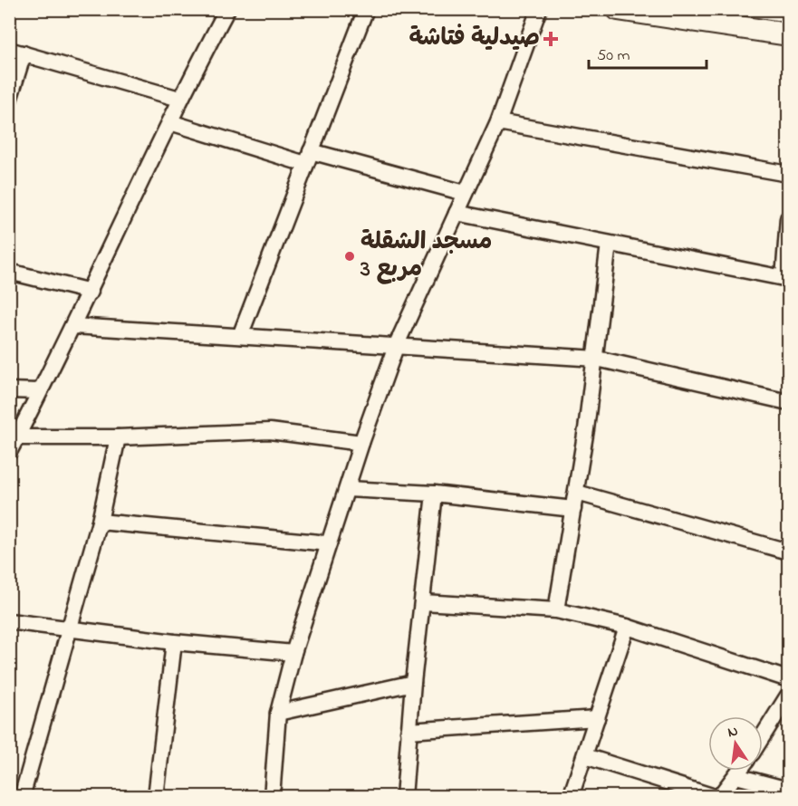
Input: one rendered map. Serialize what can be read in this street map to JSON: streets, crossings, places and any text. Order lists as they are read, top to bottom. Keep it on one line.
{"places":{"health":["صيدلية فتاشة"],"other":["مسجد الشقلة مربع 3"]},"scale_bar":"50 m","north":"top"}
